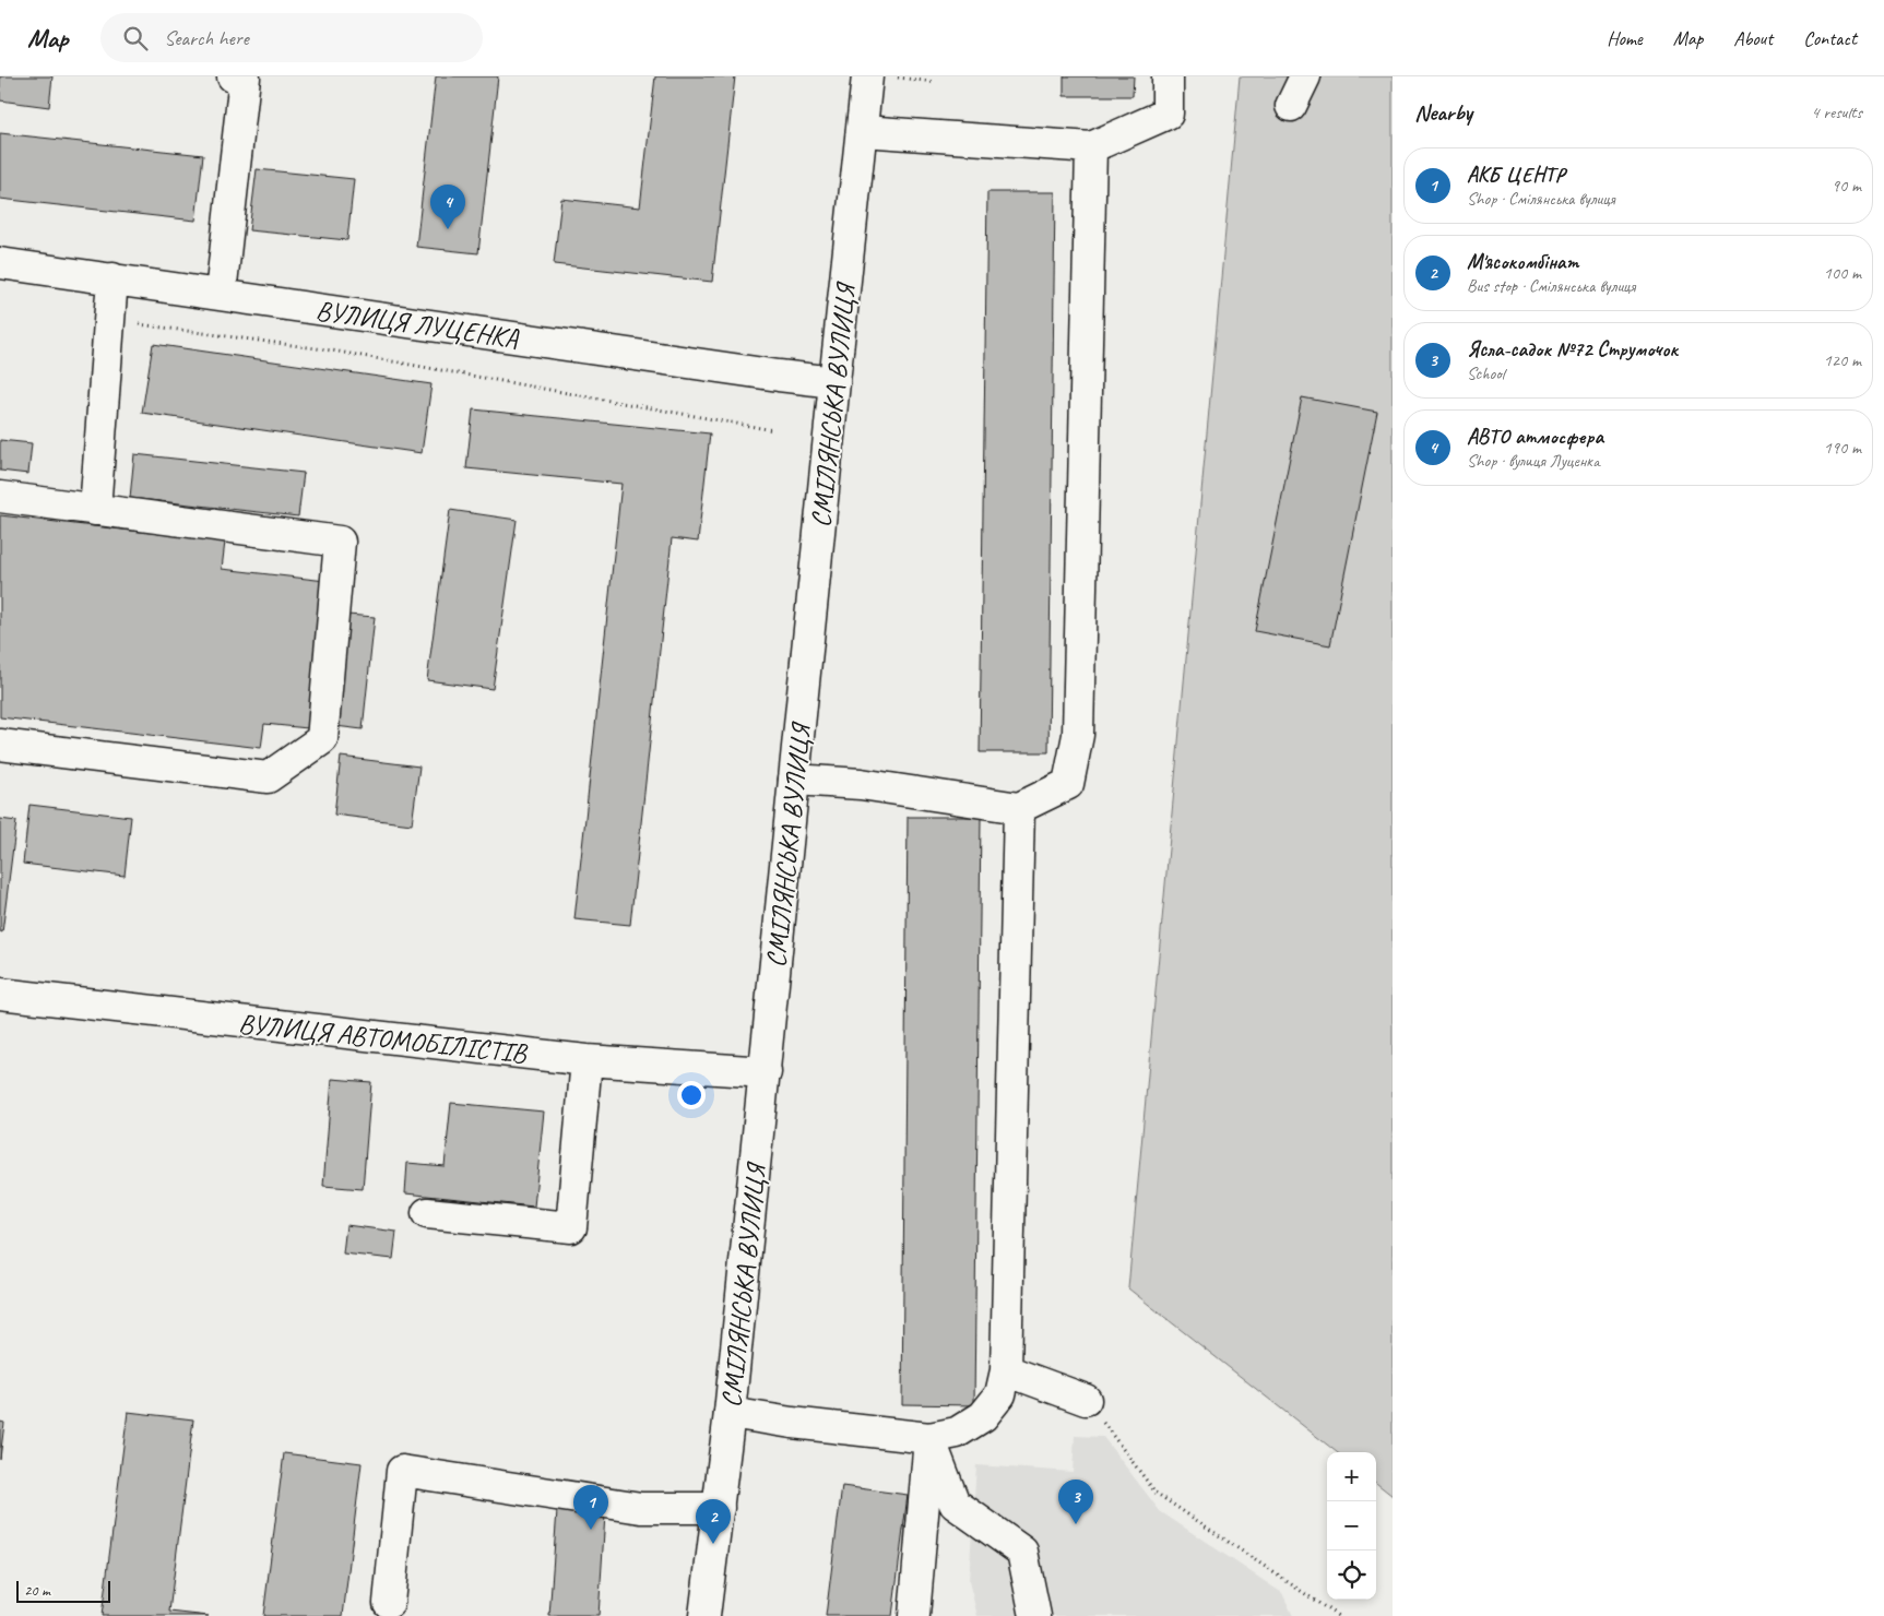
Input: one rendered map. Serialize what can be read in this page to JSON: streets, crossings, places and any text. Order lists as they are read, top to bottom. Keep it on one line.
{"streets":{"street":["ВУЛИЦЯ ЛУЦЕНКА","СМІЛЯНСЬКА ВУЛИЦЯ","ВУЛИЦЯ АВТОМОБІЛІСТІВ"]},"crossings":[["ВУЛИЦЯ ЛУЦЕНКА","СМІЛЯНСЬКА ВУЛИЦЯ"],["СМІЛЯНСЬКА ВУЛИЦЯ","ВУЛИЦЯ АВТОМОБІЛІСТІВ"]],"scale_bar":"20 m","page":{"header":"Map","search":"Search here","nav":["Home","Map","About","Contact"],"heading":["Nearby","4 results"],"list":[{"mark":"1","name":"АКБ ЦЕНТР","note":"Shop · Смілянська вулиця","value":"90 m"},{"mark":"2","name":"М'ясокомбінат","note":"Bus stop · Смілянська вулиця","value":"100 m"},{"mark":"3","name":"Ясла-садок №72 Струмочок","note":"School","value":"120 m"},{"mark":"4","name":"АВТО атмосфера","note":"Shop · вулиця Луценка","value":"190 m"}],"pins":["4","3","1","2"],"map_buttons":["+","−"],"scale":"20 m"}}
